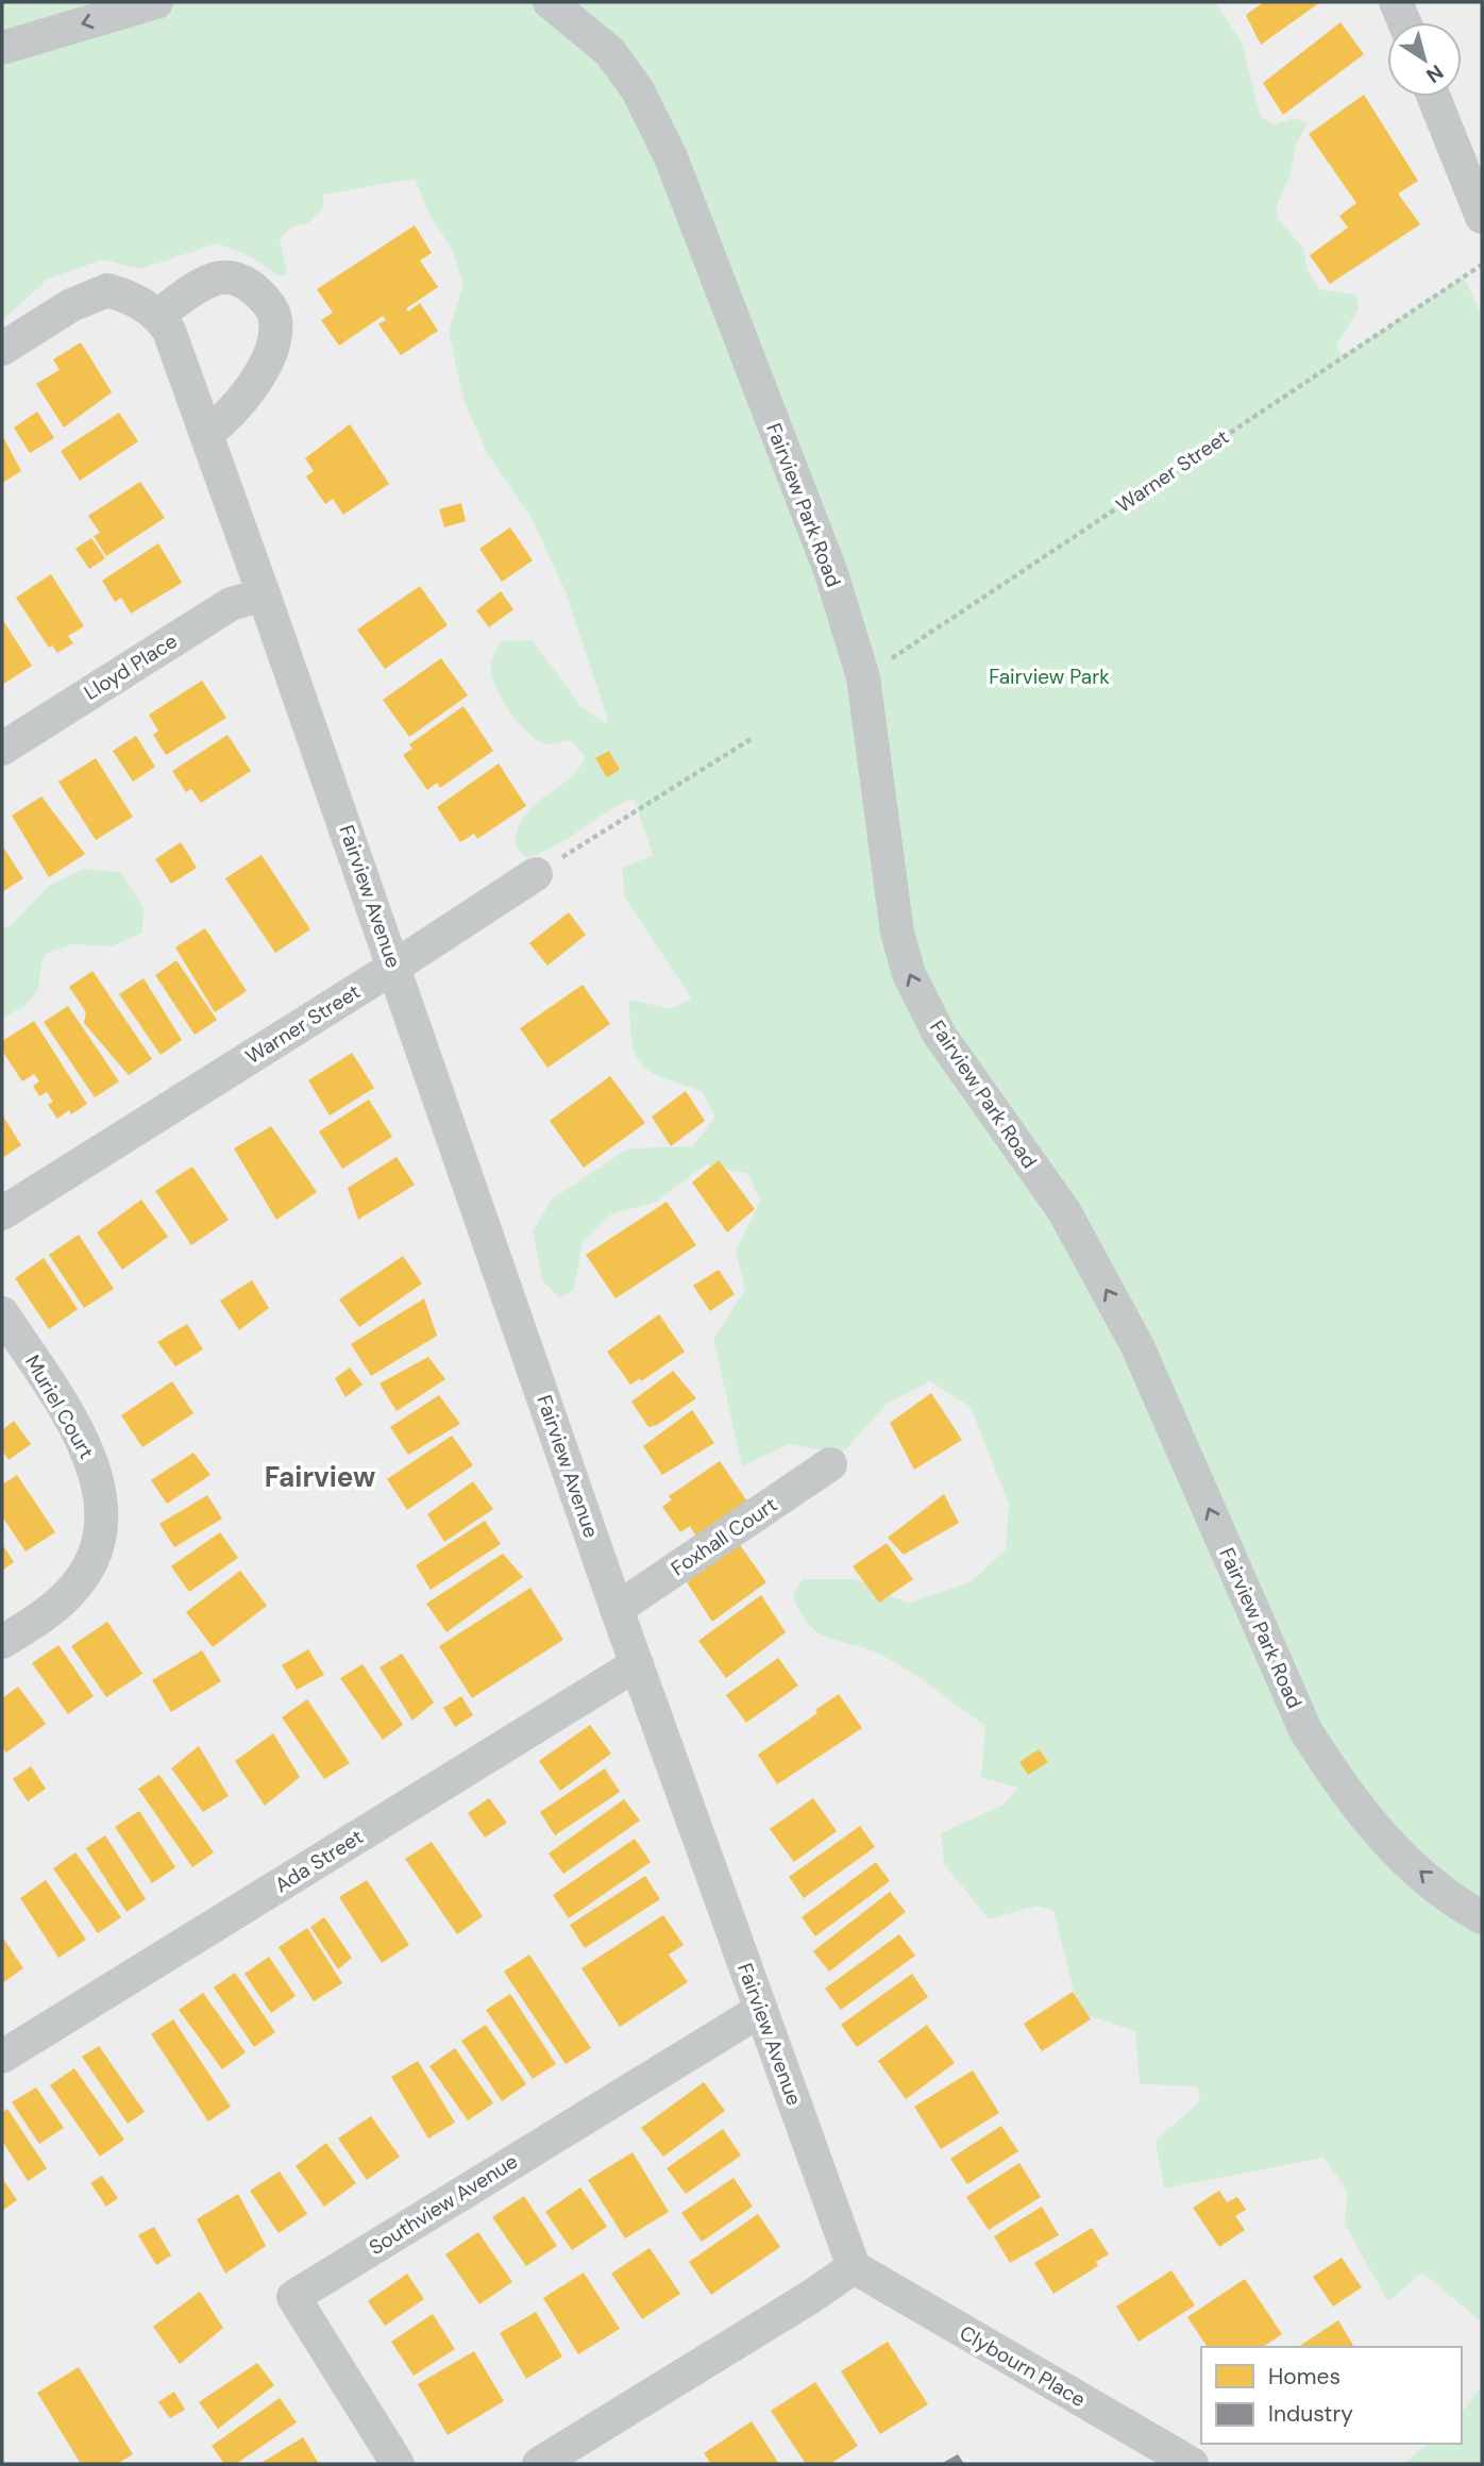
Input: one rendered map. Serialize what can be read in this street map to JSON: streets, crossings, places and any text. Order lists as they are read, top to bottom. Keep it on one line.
{"streets":{"street":["Warner Street","Fairview Park Road","Lloyd Place","Fairview Avenue","Muriel Court","Foxhall Court","Ada Street","Southview Avenue","Clybourn Place"]},"crossings":[["Warner Street","Fairview Park Road"],["Warner Street","Fairview Avenue"],["Lloyd Place","Fairview Avenue"],["Fairview Avenue","Foxhall Court"],["Fairview Avenue","Ada Street"],["Fairview Avenue","Southview Avenue"],["Fairview Avenue","Clybourn Place"]],"one_way":["Fairview Park Road"],"districts":["Fairview"],"parks":["Fairview Park"],"legend":["Homes","Industry"],"north":"bottom right"}
